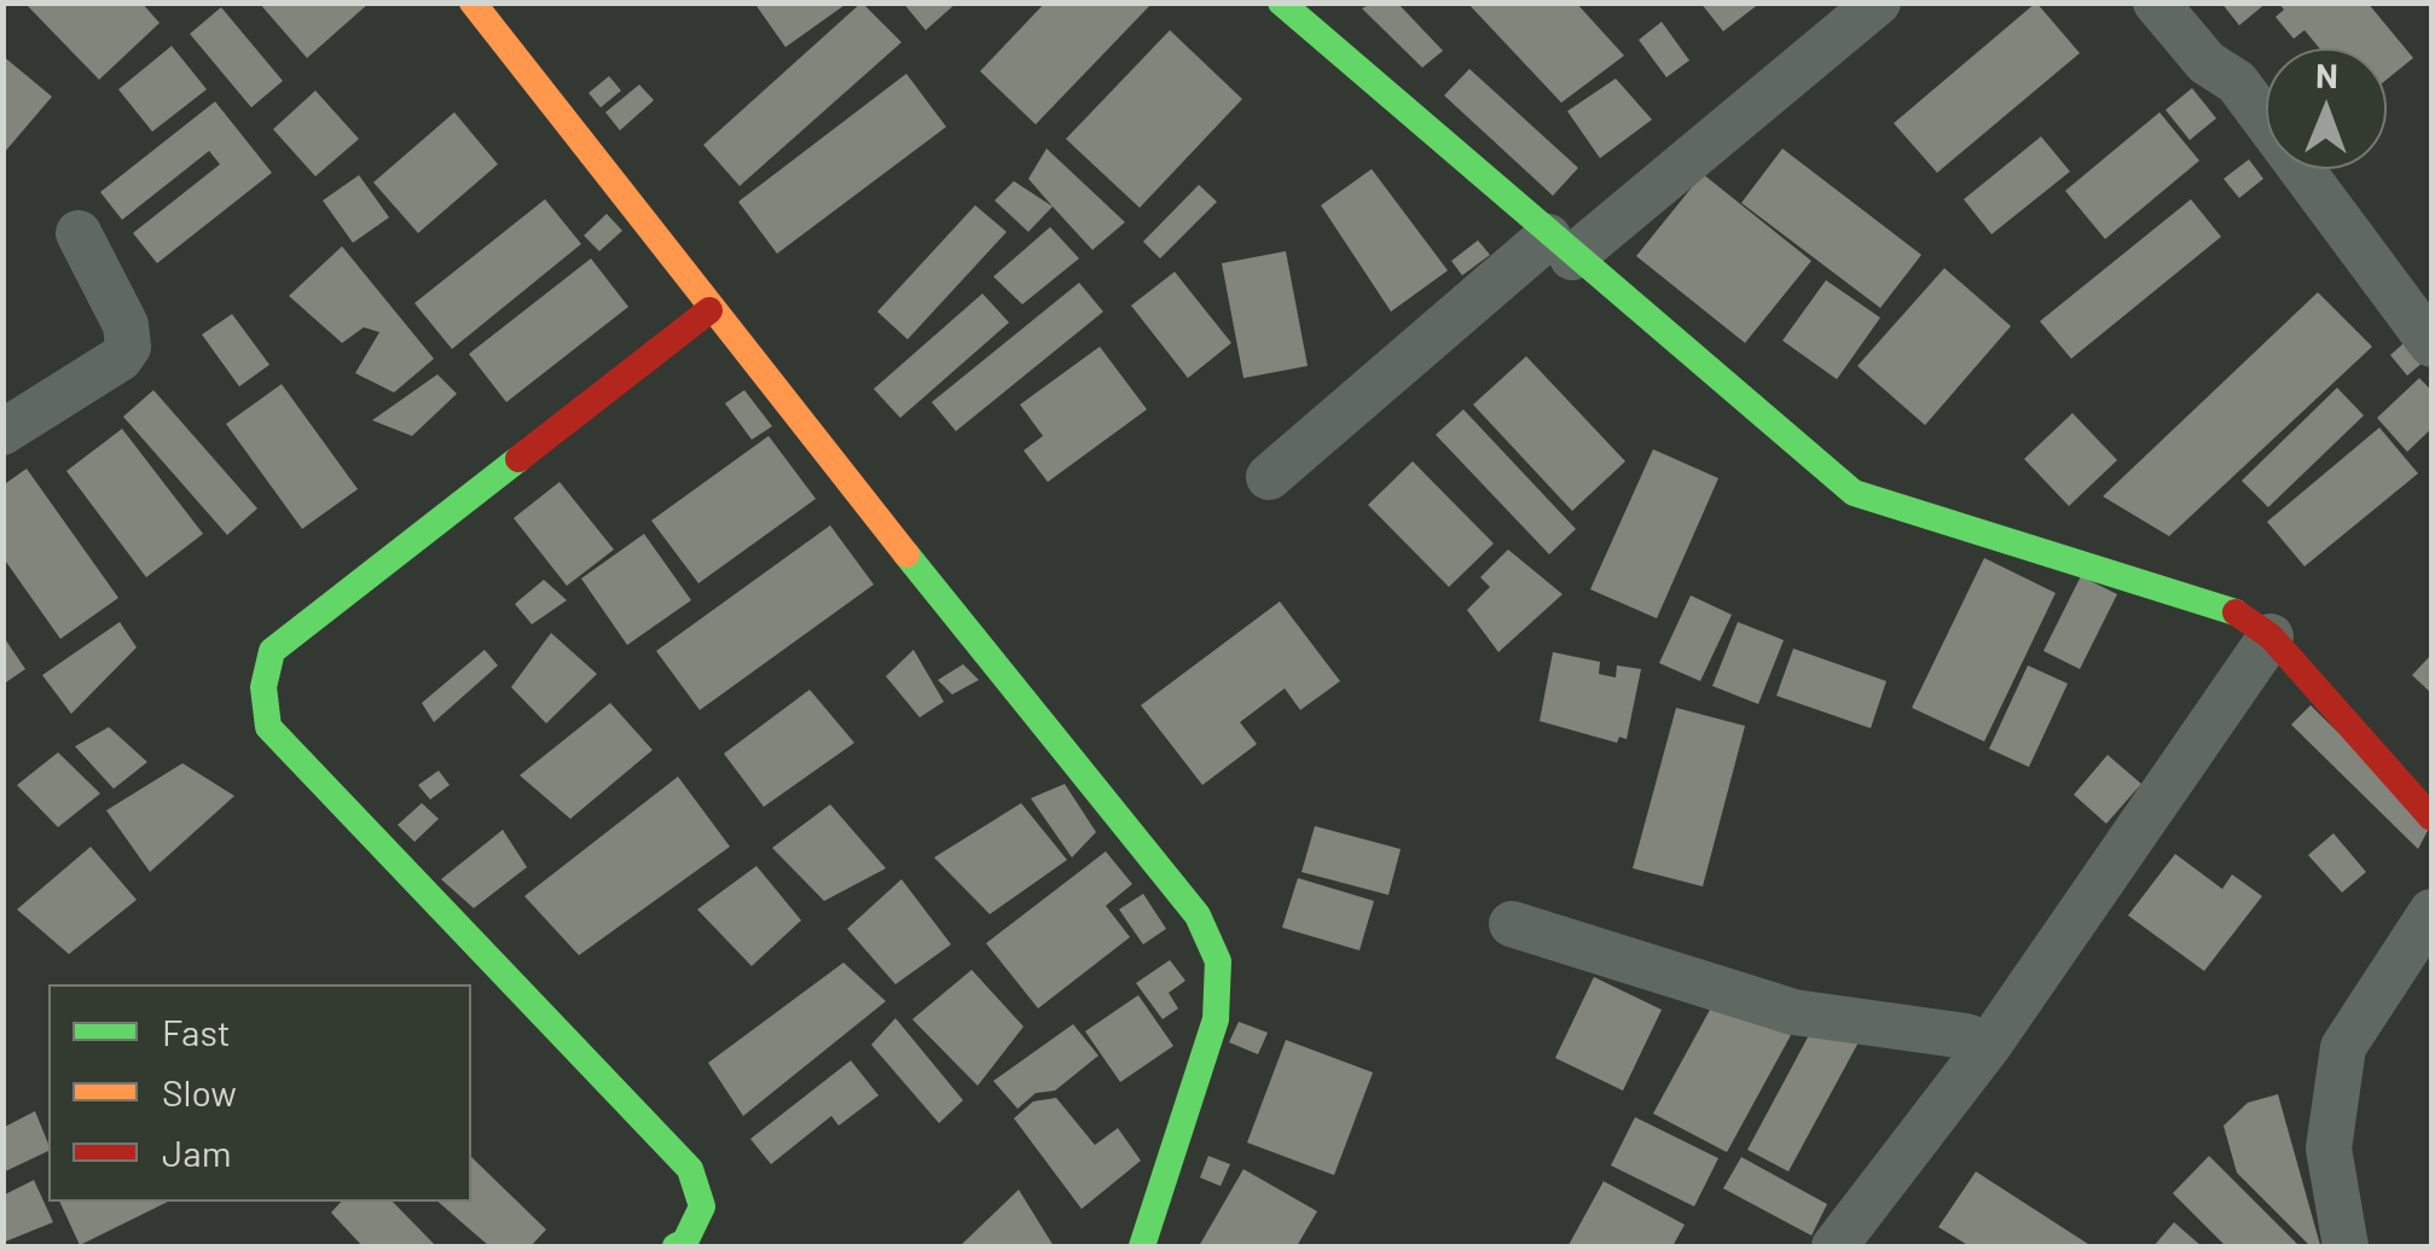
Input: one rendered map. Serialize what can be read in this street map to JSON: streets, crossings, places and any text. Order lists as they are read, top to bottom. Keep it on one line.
{"legend":["Fast","Slow","Jam"],"north":"top"}
